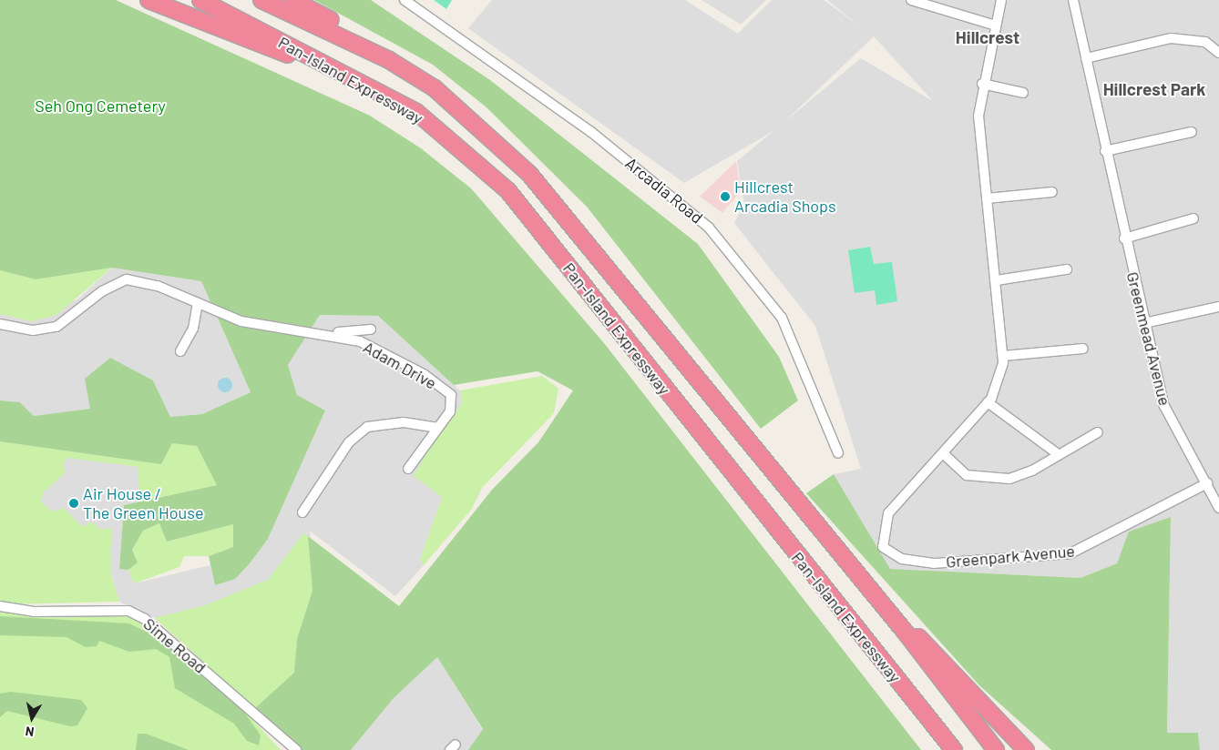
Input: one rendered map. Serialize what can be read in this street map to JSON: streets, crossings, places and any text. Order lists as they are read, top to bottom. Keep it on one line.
{"streets":{"highway":["Pan-Island Expressway"],"street":["Arcadia Road","Greenmead Avenue","Adam Drive","Greenpark Avenue","Sime Road"]},"crossings":[["Greenmead Avenue","Greenpark Avenue"]],"districts":["Hillcrest","Hillcrest Park"],"parks":["Seh Ong Cemetery"],"places":["Hillcrest Arcadia Shops","Air House / The Green House"],"north":"bottom"}
